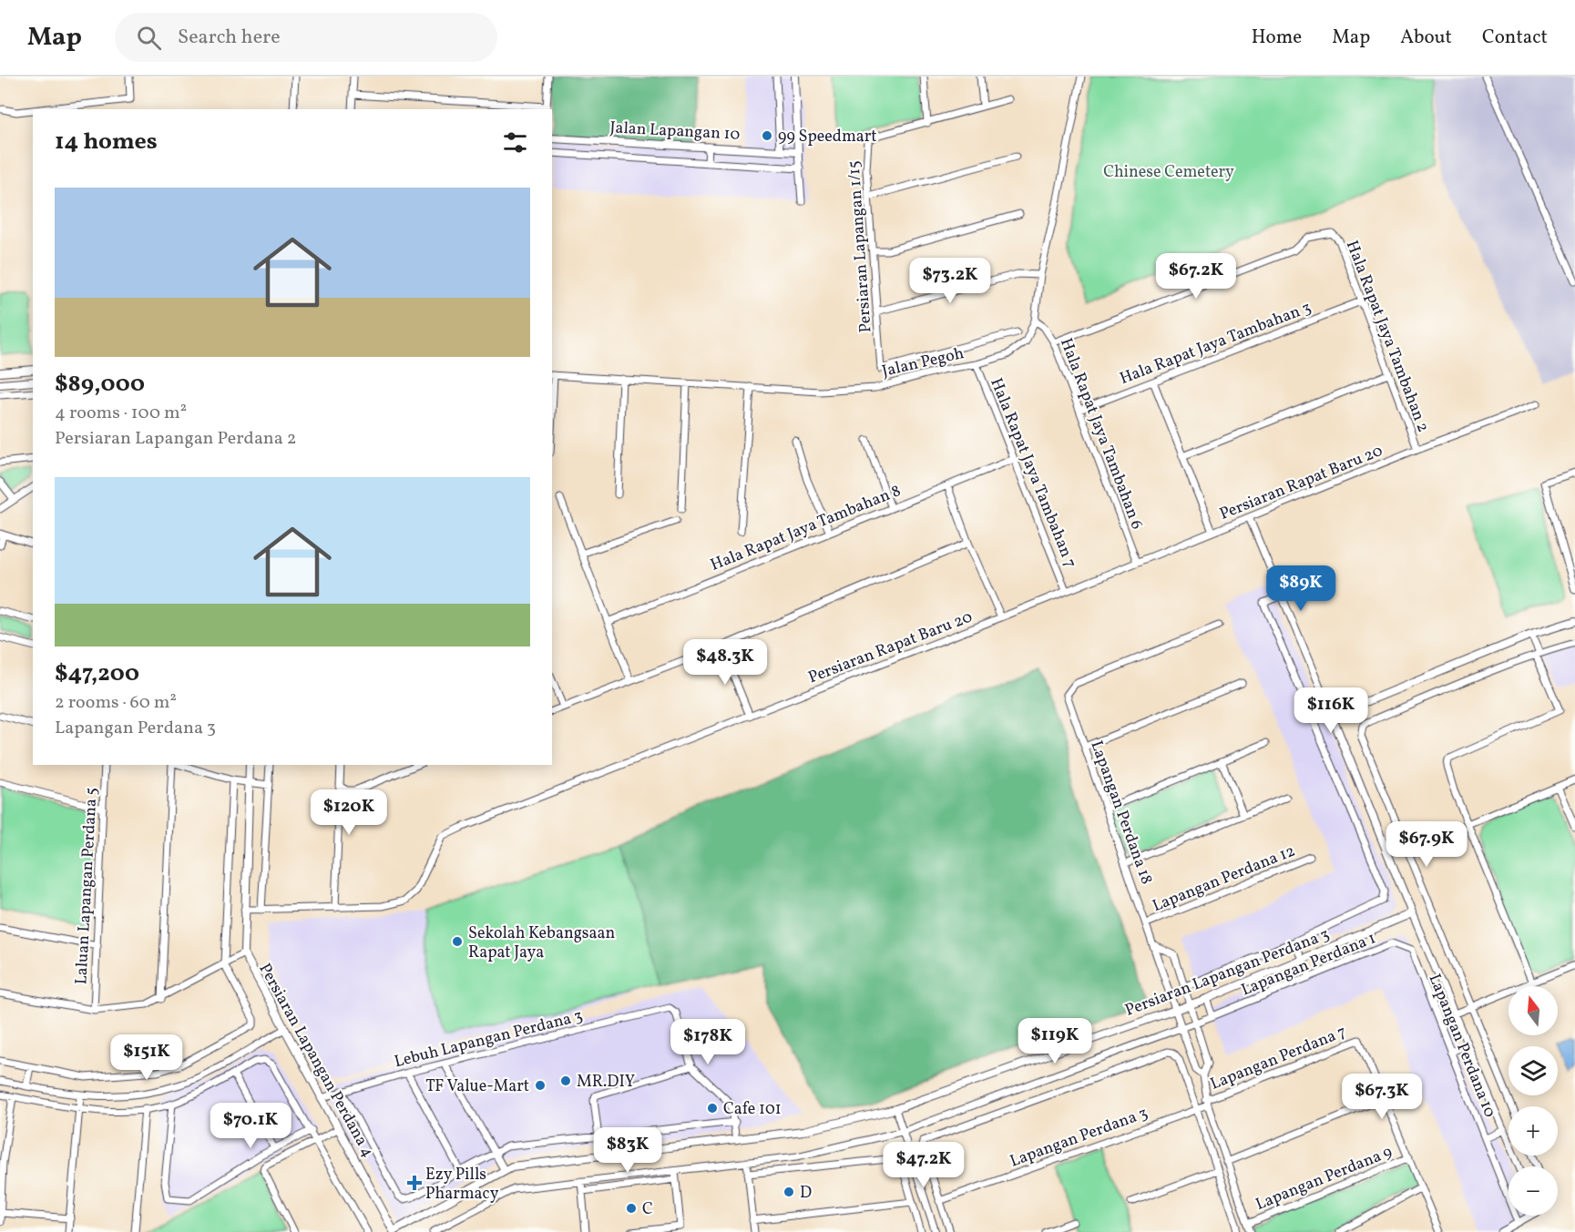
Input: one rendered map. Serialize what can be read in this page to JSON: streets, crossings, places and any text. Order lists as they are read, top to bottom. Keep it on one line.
{"streets":{"street":["Jalan Lapangan 10","Persiaran Lapangan 1/15","Hala Rapat Jaya Tambahan 2","Hala Rapat Jaya Tambahan 3","Jalan Pegoh","Hala Rapat Jaya Tambahan 6","Hala Rapat Jaya Tambahan 7","Persiaran Rapat Baru 20","Hala Rapat Jaya Tambahan 8","Lapangan Perdana 18","Lapangan Perdana 12","Laluan Lapangan Perdana 5","Lapangan Perdana 1","Persiaran Lapangan Perdana 3","Lebuh Lapangan Perdana 3","Lapangan Perdana 10","Lapangan Perdana 7","Persiaran Lapangan Perdana 4","Lapangan Perdana 3","Lapangan Perdana 9"]},"crossings":[["Hala Rapat Jaya Tambahan 2","Hala Rapat Jaya Tambahan 3"],["Hala Rapat Jaya Tambahan 2","Hala Rapat Jaya Tambahan 6"],["Hala Rapat Jaya Tambahan 2","Persiaran Rapat Baru 20"],["Hala Rapat Jaya Tambahan 3","Hala Rapat Jaya Tambahan 6"],["Jalan Pegoh","Hala Rapat Jaya Tambahan 6"],["Jalan Pegoh","Hala Rapat Jaya Tambahan 7"],["Hala Rapat Jaya Tambahan 6","Persiaran Rapat Baru 20"],["Hala Rapat Jaya Tambahan 7","Persiaran Rapat Baru 20"],["Hala Rapat Jaya Tambahan 7","Hala Rapat Jaya Tambahan 8"],["Persiaran Rapat Baru 20","Persiaran Lapangan Perdana 4"],["Lapangan Perdana 18","Lapangan Perdana 12"],["Lapangan Perdana 18","Lapangan Perdana 1"],["Lapangan Perdana 18","Persiaran Lapangan Perdana 3"],["Lapangan Perdana 1","Lapangan Perdana 10"],["Persiaran Lapangan Perdana 3","Persiaran Lapangan Perdana 4"],["Lebuh Lapangan Perdana 3","Persiaran Lapangan Perdana 4"],["Lapangan Perdana 7","Lapangan Perdana 3"]],"parks":["Chinese Cemetery"],"places":{"other":["99 Speedmart","Sekolah Kebangsaan Rapat Jaya","MR.DIY","TF Value-Mart","Cafe 101","D","C"],"health":["Ezy Pills Pharmacy"]},"north":"top","page":{"header":"Map","search":"Search here","nav":["Home","Map","About","Contact"],"heading":"14 homes","list":[{"name":"$89,000","note":"4 rooms · 100 m² · Persiaran Lapangan Perdana 2"},{"name":"$47,200","note":"2 rooms · 60 m² · Lapangan Perdana 3"}],"price":["$67.2K","$73.2K","$89K","$48.3K","$116K","$120K","$67.9K","$119K","$178K","$151K","$67.3K","$70.1K","$83K","$47.2K"],"map_buttons":["+","−"]}}
